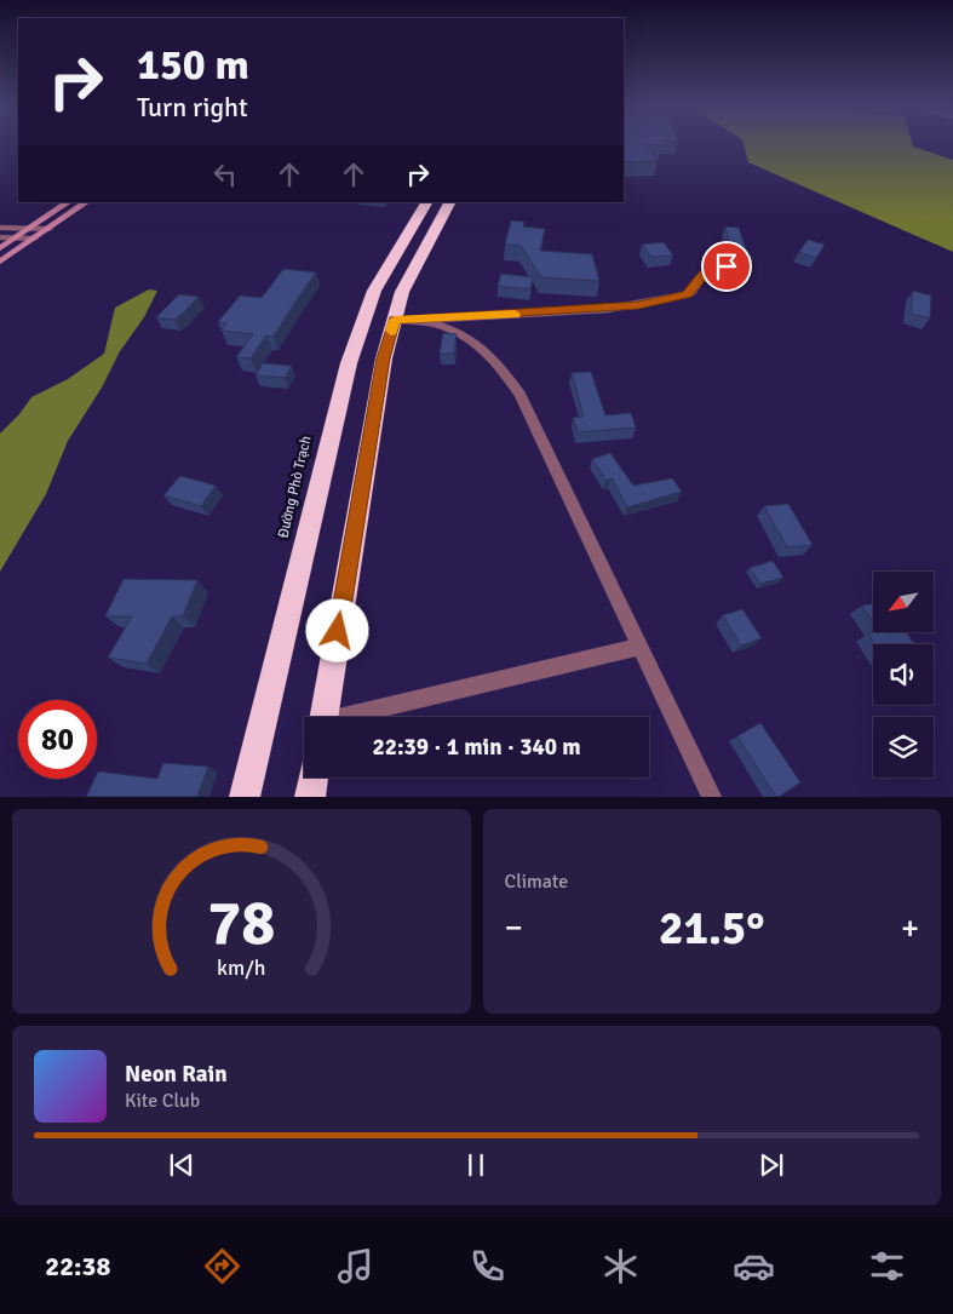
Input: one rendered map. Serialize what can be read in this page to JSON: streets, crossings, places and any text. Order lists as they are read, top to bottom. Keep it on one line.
{"streets":{"highway":["Đường Phò Trạch"]},"north":"bottom left","page":{"turn":["150 m","Turn right"],"limit":"80","trip":"22:39 · 1 min · 340 m","tile":"Climate","heat":["−","21.5°","+"],"song":["Neon Rain","Kite Club"],"tabs":"22:38","gauge":["78","km/h"]}}
